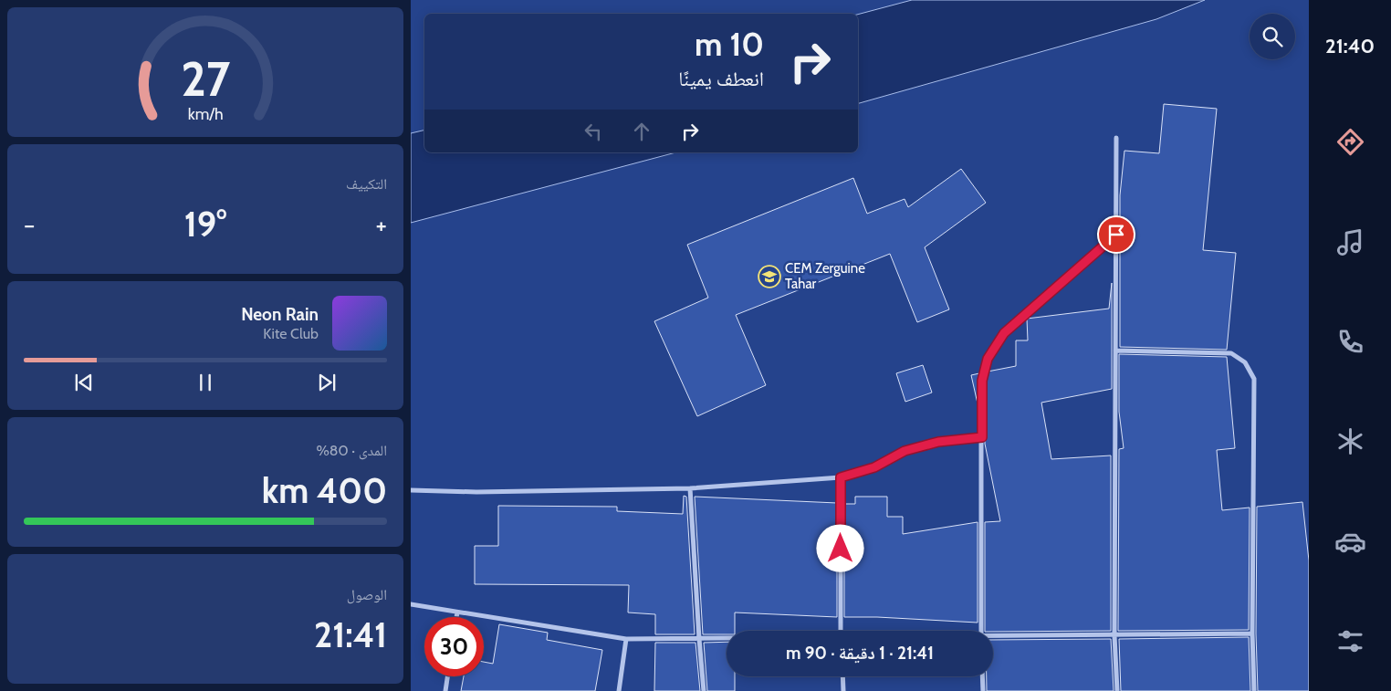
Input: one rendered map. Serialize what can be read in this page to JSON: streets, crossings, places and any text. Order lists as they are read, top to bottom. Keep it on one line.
{"places":{"school or university":["CEM Zerguine Tahar"]},"page":{"tabs":"21:40","turn":["10 m","انعطف يمينًا"],"tile":["التكييف",["المدى · 80%","400 km"],["الوصول","21:41"]],"heat":["−","19°","+"],"song":["Neon Rain","Kite Club"],"limit":"30","trip":"21:41 · 1 دقيقة · 90 m","gauge":["27","km/h"]}}
